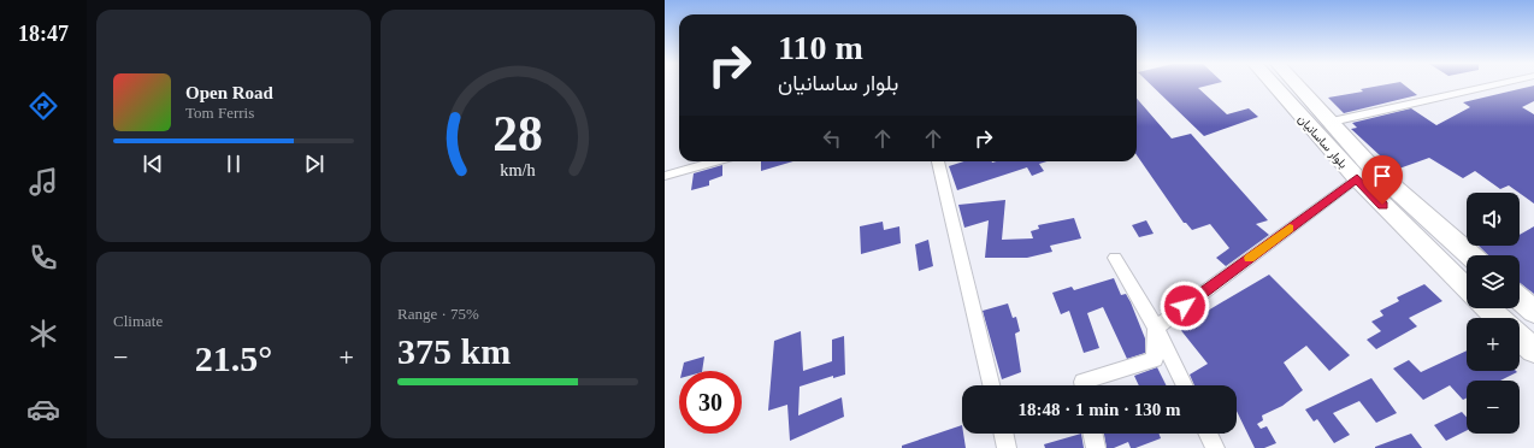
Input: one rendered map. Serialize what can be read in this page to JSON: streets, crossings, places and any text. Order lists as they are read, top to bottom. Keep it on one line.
{"streets":{"highway":["بلوار ساسانیان"]},"page":{"tabs":"18:47","turn":["110 m","بلوار ساسانیان"],"song":["Open Road","Tom Ferris"],"map_buttons":["+","−"],"tile":["Climate",["Range · 75%","375 km"]],"heat":["−","21.5°","+"],"limit":"30","trip":"18:48 · 1 min · 130 m","gauge":["28","km/h"]}}
